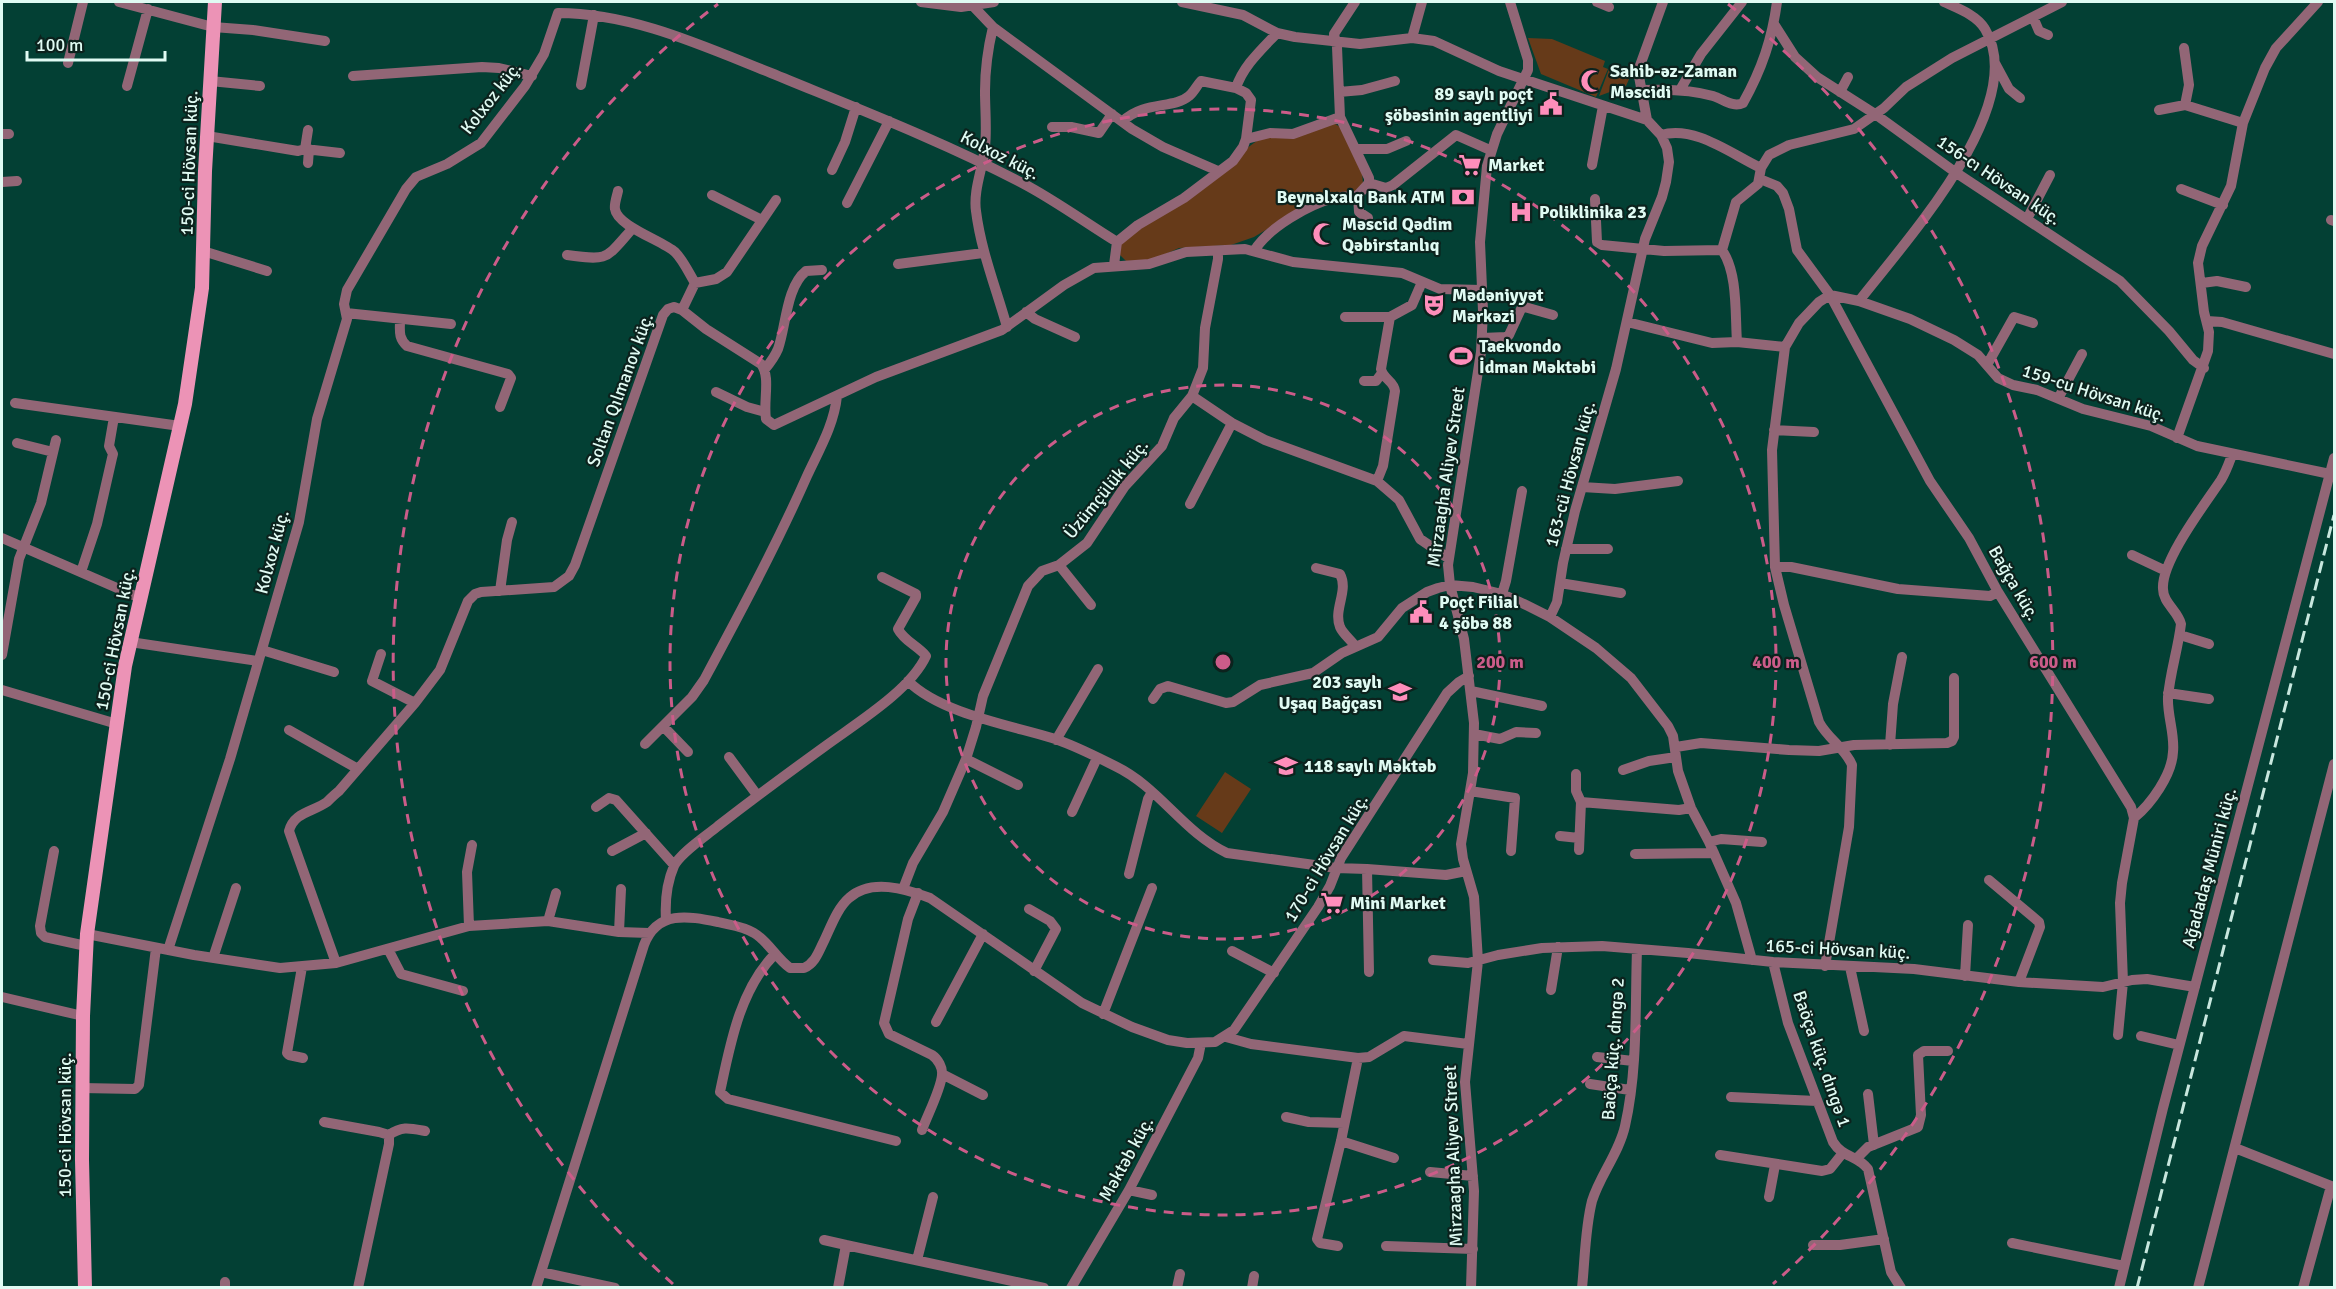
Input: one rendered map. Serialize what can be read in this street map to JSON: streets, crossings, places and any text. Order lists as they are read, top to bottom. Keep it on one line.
{"streets":{"main road":["150-ci Hövsan küç."],"street":["Kolxoz küç.","156-cı Hövsan küç.","Soltan Qılmanov küç.","159-cu Hövsan küç.","163-cü Hövsan küç.","Mirzaagha Aliyev Street","Üzümçülük küç.","Bağça küç.","170-ci Hövsan küç.","Ağadadaş Müniri küç.","165-ci Hövsan küç.","Baöça küç. dıngə 2","Baöça küç. dıngə 1","Məktəb küç."]},"crossings":[["159-cu Hövsan küç.","Bağça küç."],["159-cu Hövsan küç.","Ağadadaş Müniri küç."],["163-cü Hövsan küç.","Bağça küç."],["Mirzaagha Aliyev Street","170-ci Hövsan küç."],["Mirzaagha Aliyev Street","165-ci Hövsan küç."],["Ağadadaş Müniri küç.","165-ci Hövsan küç."],["165-ci Hövsan küç.","Baöça küç. dıngə 2"],["165-ci Hövsan küç.","Baöça küç. dıngə 1"]],"places":{"mosque":["Sahib-əz-Zaman Məscidi","Məscid Qədim Qəbirstanlıq"],"public building":["89 saylı poçt şöbəsinin agentliyi","Poçt Filial 4 şöbə 88"],"supermarket":["Market","Mini Market"],"bank":["Beynəlxalq Bank ATM"],"hospital":["Poliklinika 23"],"theatre":["Mədəniyyət Mərkəzi"],"sports":["Taekvondo İdman Məktəbi"],"school or university":["203 saylı Uşaq Bağçası","118 saylı Məktəb"]},"scale_bar":"100 m","rings":["200 m","400 m","600 m"]}
